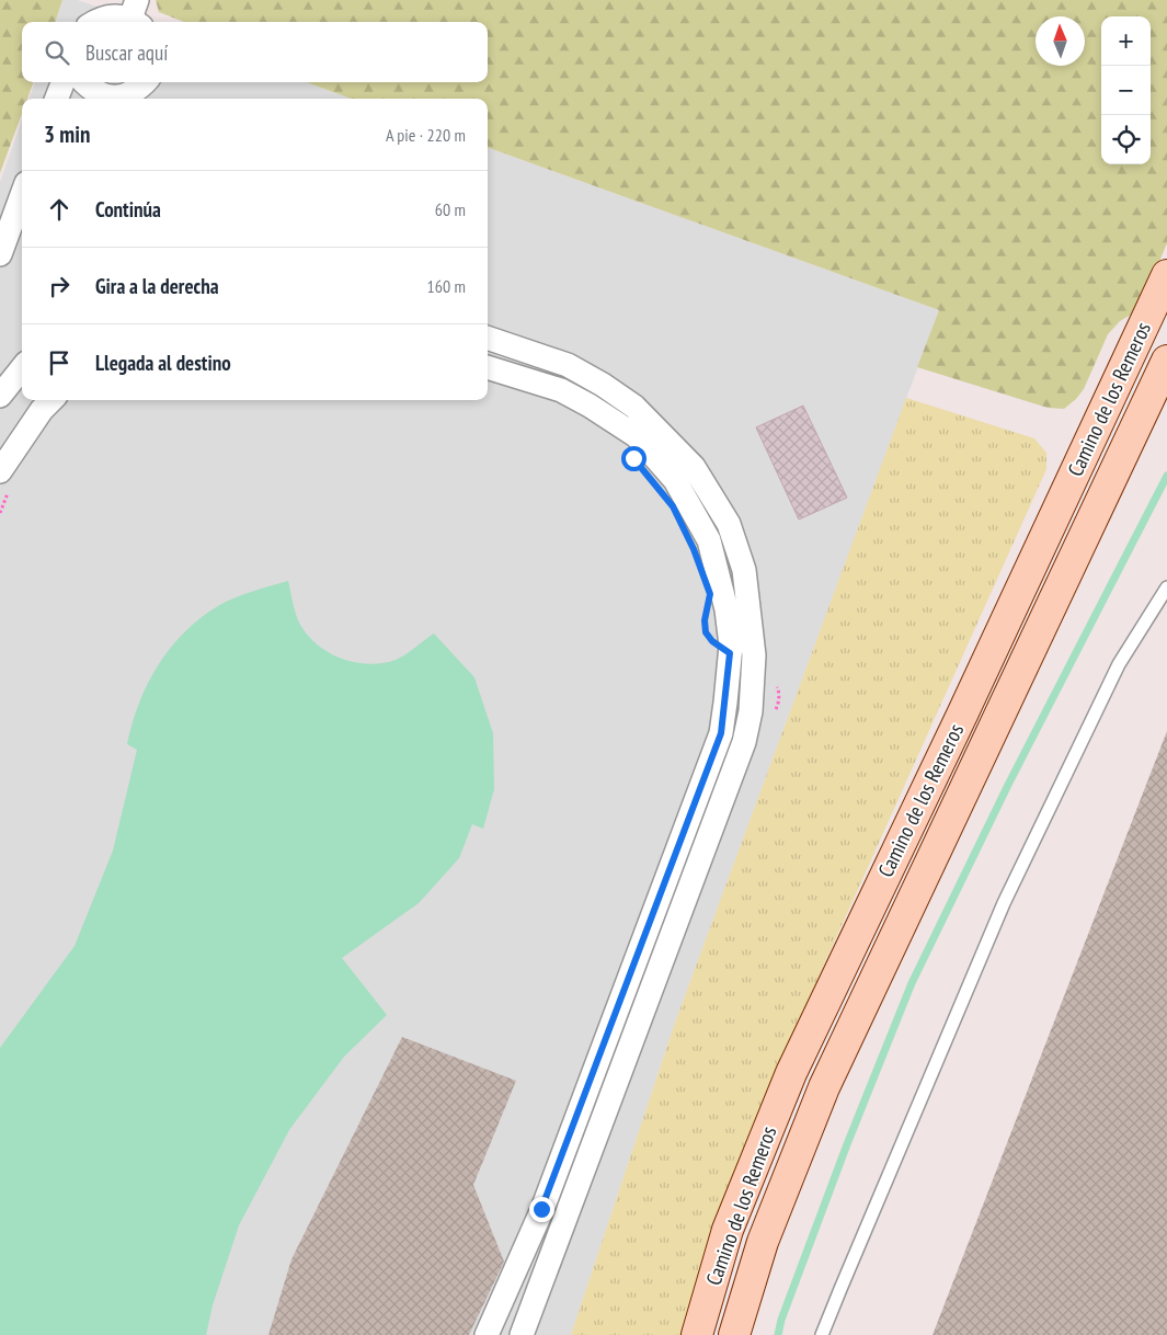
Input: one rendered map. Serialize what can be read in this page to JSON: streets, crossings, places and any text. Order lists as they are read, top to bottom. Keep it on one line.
{"streets":{"main road":["Camino de los Remeros"]},"north":"top","page":{"map_buttons":["+","−"],"search":"Buscar aquí","heading":["3 min","A pie · 220 m"],"list":[["Continúa","60 m"],["Gira a la derecha","160 m"],"Llegada al destino"]}}
